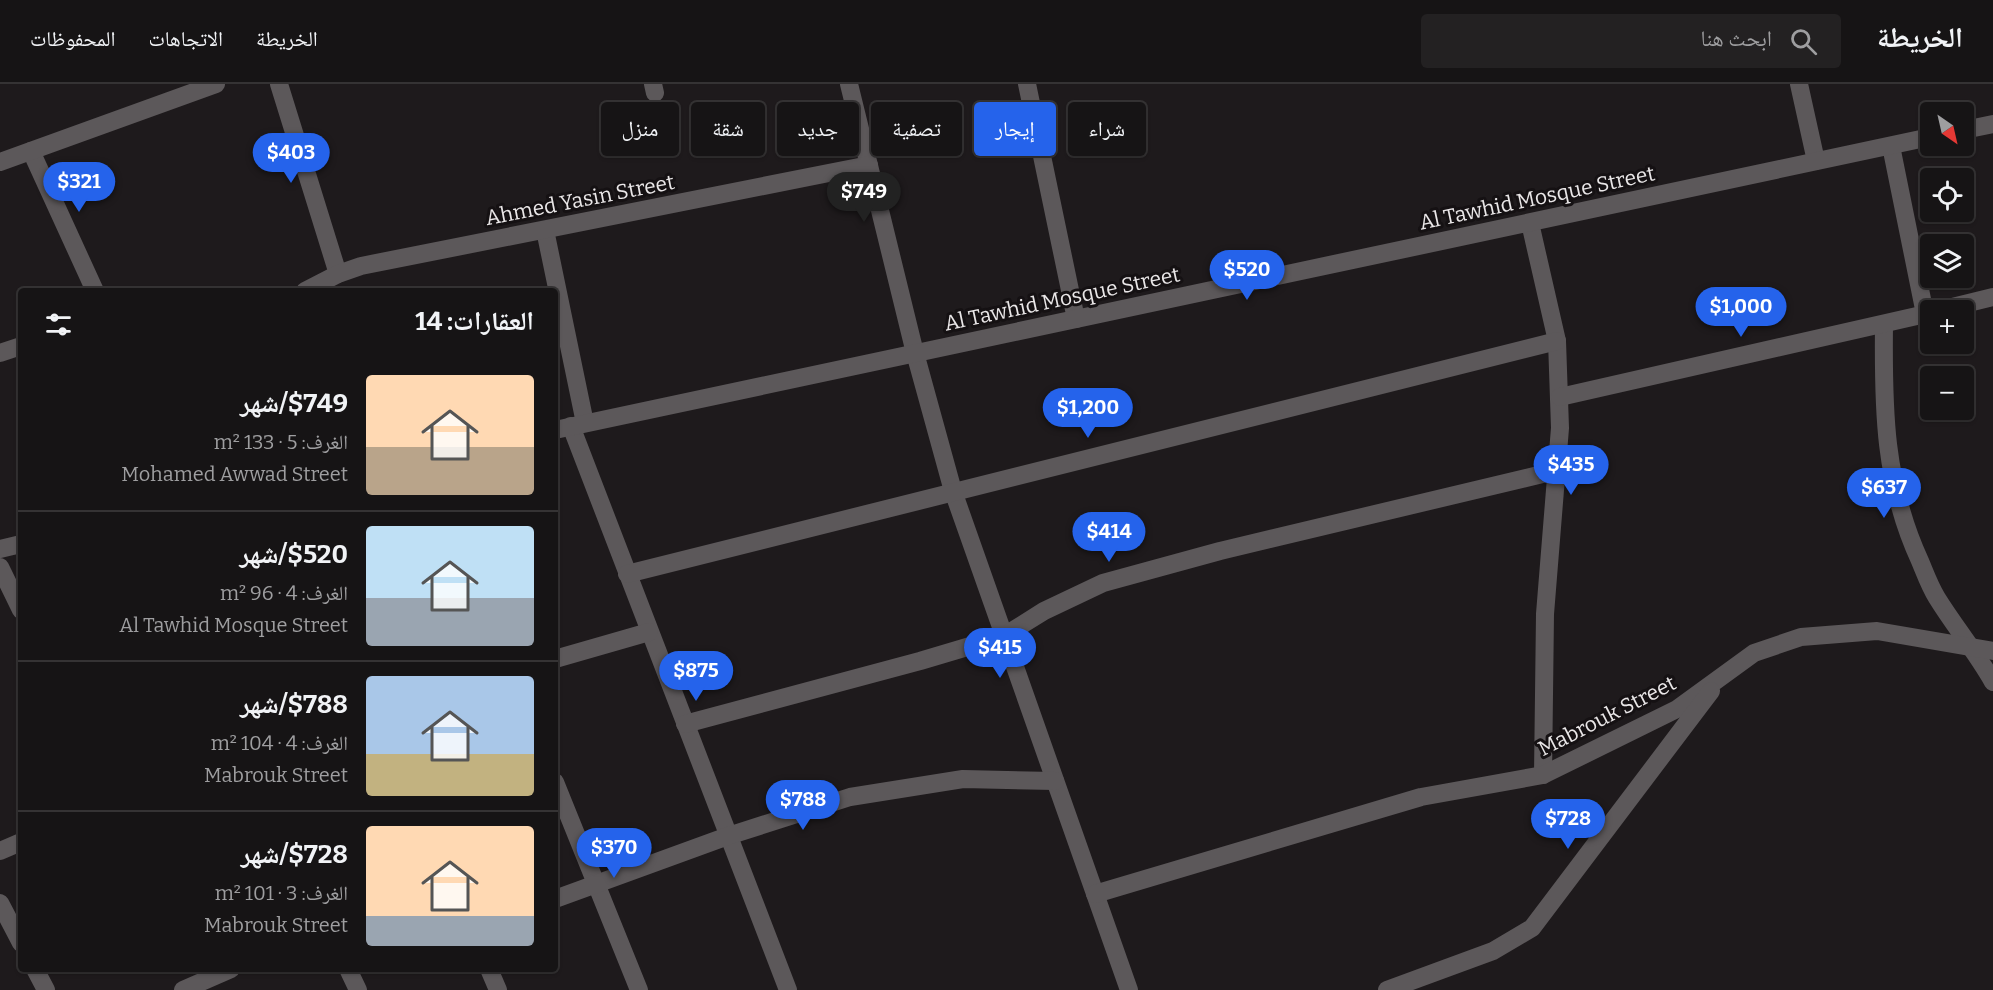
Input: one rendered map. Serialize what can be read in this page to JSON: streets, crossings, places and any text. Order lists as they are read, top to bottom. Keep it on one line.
{"streets":{"street":["Al Tawhid Mosque Street","Ahmed Yasin Street","Mabrouk Street"]},"north":"bottom right","page":{"header":"الخريطة","search":"ابحث هنا","nav":["الخريطة","الاتجاهات","المحفوظات"],"map_buttons":["+","−"],"chip":["شراء","إيجار","تصفية","جديد","شقة","منزل"],"price":["$403","$321","$749","$520","$1,000","$1,200","$435","$637","$414","$415","$875","$788","$728","$370"],"heading":"العقارات: 14","list":[{"name":"$749/شهر","note":"الغرف: 5 · 133 m² · Mohamed Awwad Street"},{"name":"$520/شهر","note":"الغرف: 4 · 96 m² · Al Tawhid Mosque Street"},{"name":"$788/شهر","note":"الغرف: 4 · 104 m² · Mabrouk Street"},{"name":"$728/شهر","note":"الغرف: 3 · 101 m² · Mabrouk Street"}]}}
